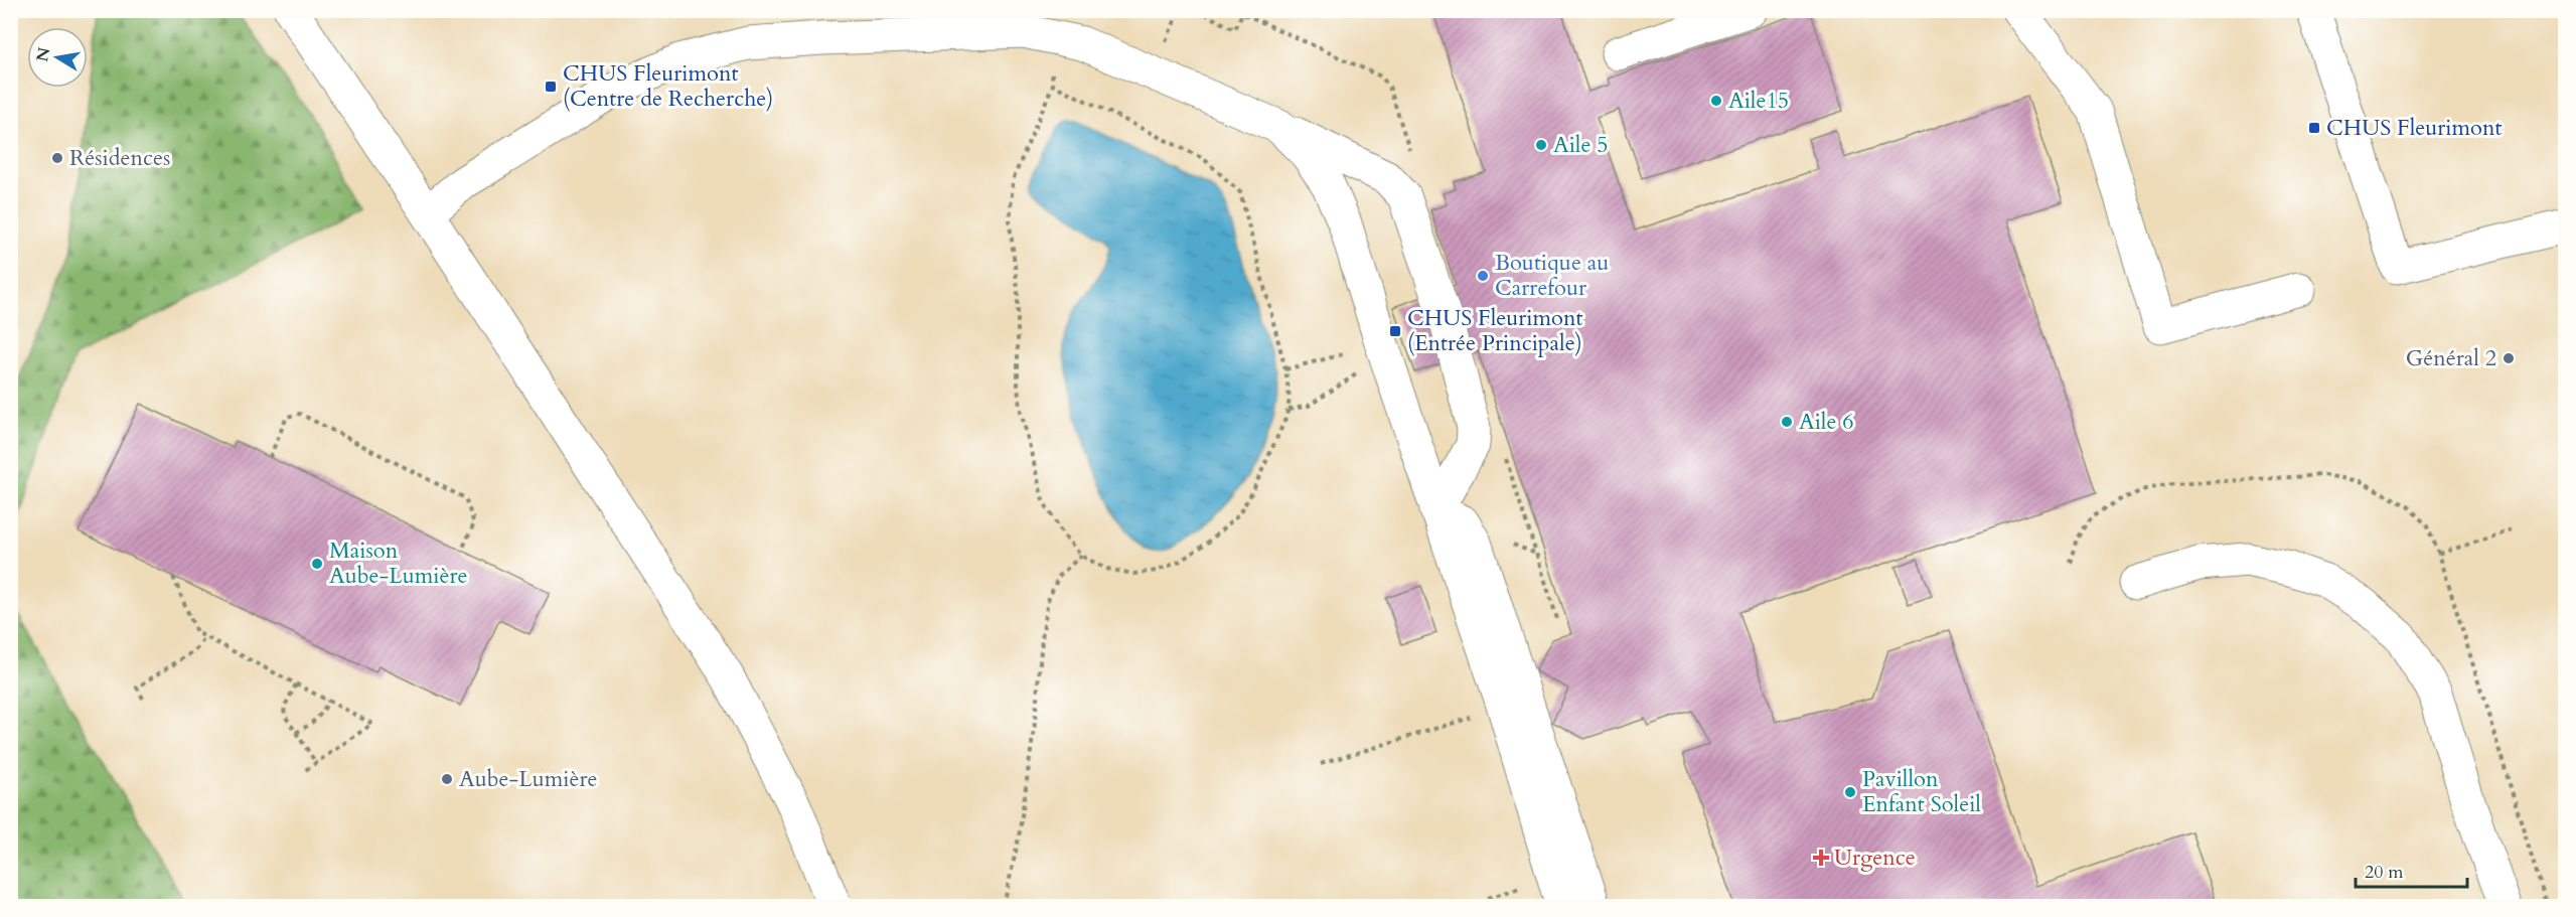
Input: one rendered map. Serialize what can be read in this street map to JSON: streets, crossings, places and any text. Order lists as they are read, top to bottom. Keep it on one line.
{"places":{"transit":["CHUS Fleurimont (Centre de Recherche)","CHUS Fleurimont","CHUS Fleurimont (Entrée Principale)"],"other":["Aile15","Aile 5","Résidences","Boutique au Carrefour","Général 2","Aile 6","Maison Aube-Lumière","Aube-Lumière","Pavillon Enfant Soleil"],"health":["Urgence"]},"scale_bar":"20 m","north":"left"}
